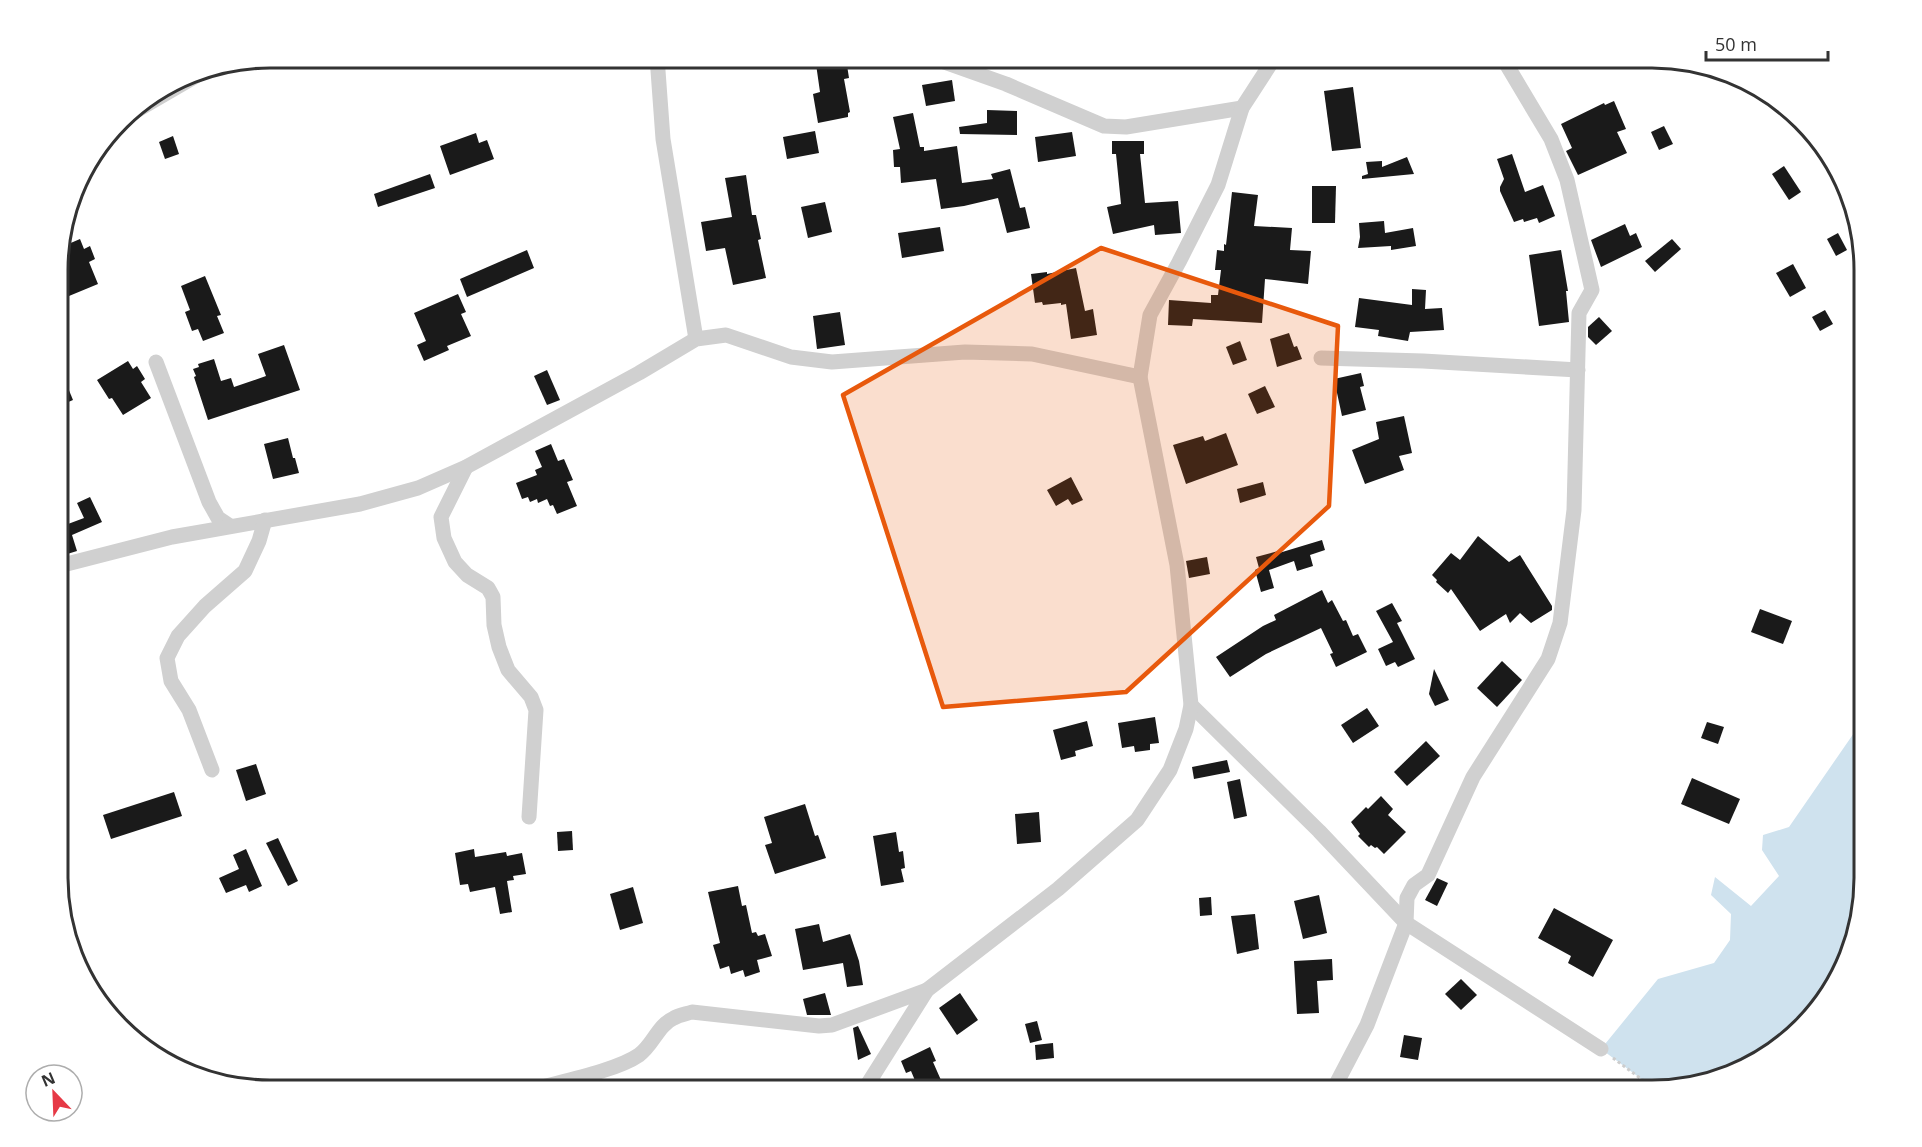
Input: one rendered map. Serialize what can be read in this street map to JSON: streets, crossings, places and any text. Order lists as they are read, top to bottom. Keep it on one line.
{"scale_bar":"50 m","north":"top left"}
